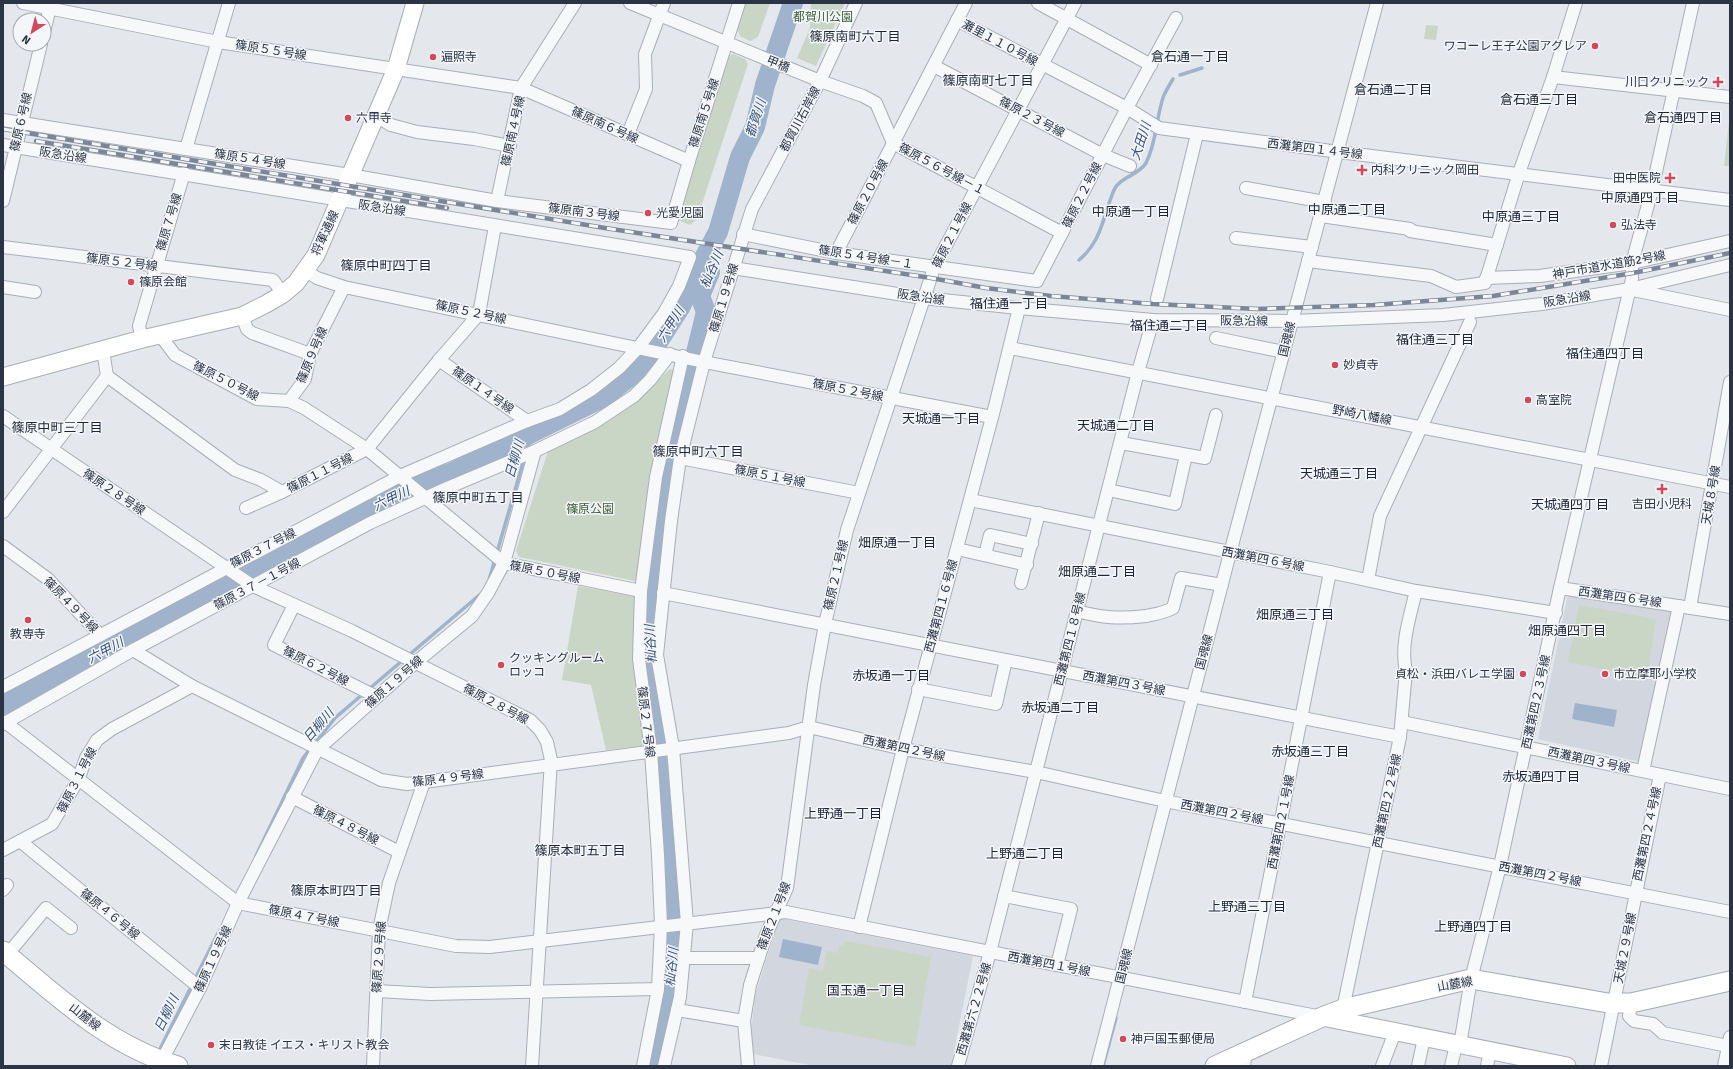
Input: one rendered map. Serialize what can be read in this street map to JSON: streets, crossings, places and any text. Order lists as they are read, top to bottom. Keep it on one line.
{"streets":{"main road":["山麓線"],"street":["灘里１１０号線","篠原５５号線","甲橋","篠原南５号線","篠原２３号線","都賀川右岸線","篠原６号線","篠原南６号線","篠原南４号線","西灘第四１４号線","阪急沿線","篠原５４号線","篠原５６号線－１","篠原２０号線","篠原２２号線","篠原南３号線","篠原７号線","将軍通線","篠原２１号線","篠原５４号線－１","篠原５２号線","神戸市道水道筋2号線","篠原１９号線","国魂線","篠原９号線","篠原５０号線","篠原１４号線","野崎八幡線","篠原１１号線","篠原５１号線","篠原２８号線","天城８号線","篠原３７号線","西灘第四６号線","篠原３７－１号線","篠原４９号線","西灘第四１６号線","西灘第四１８号線","篠原６２号線","西灘第四３号線","西灘第四２３号線","篠原２７号線","西灘第四２号線","篠原３１号線","西灘第四２２号線","西灘第四２１号線","篠原４８号線","西灘第四２４号線","篠原４６号線","篠原４７号線","天城２９号線","篠原２９号線","西灘第四１号線","西灘第六２２号線"]},"crossings":[["灘里１１０号線","篠原２３号線"],["灘里１１０号線","篠原２０号線"],["灘里１１０号線","篠原２１号線"],["篠原５５号線","篠原南６号線"],["篠原５５号線","篠原南４号線"],["篠原５５号線","将軍通線"],["甲橋","篠原南５号線"],["甲橋","篠原５６号線－１"],["篠原南５号線","篠原南６号線"],["篠原南５号線","篠原南３号線"],["篠原２３号線","篠原２０号線"],["篠原２３号線","篠原２２号線"],["篠原２３号線","篠原２１号線"],["都賀川右岸線","篠原５６号線－１"],["都賀川右岸線","篠原５４号線－１"],["都賀川右岸線","篠原１９号線"],["篠原６号線","阪急沿線"],["篠原６号線","篠原５４号線"],["篠原南６号線","篠原南４号線"],["篠原南４号線","篠原５４号線"],["篠原南４号線","篠原南３号線"],["西灘第四１４号線","篠原２２号線"],["西灘第四１４号線","国魂線"],["西灘第四１４号線","西灘第四２３号線"],["阪急沿線","篠原７号線"],["阪急沿線","将軍通線"],["阪急沿線","篠原２１号線"],["阪急沿線","篠原５２号線"],["阪急沿線","篠原１９号線"],["阪急沿線","国魂線"],["阪急沿線","西灘第四１６号線"],["阪急沿線","西灘第四１８号線"],["阪急沿線","西灘第四２３号線"],["篠原５４号線","篠原南３号線"],["篠原５４号線","将軍通線"],["篠原５６号線－１","篠原２０号線"],["篠原５６号線－１","篠原２２号線"],["篠原５６号線－１","篠原２１号線"],["篠原２０号線","篠原５４号線－１"],["篠原２２号線","篠原５４号線－１"],["篠原７号線","将軍通線"],["篠原７号線","篠原５２号線"],["将軍通線","篠原５２号線"],["将軍通線","篠原５０号線"],["篠原２１号線","篠原５４号線－１"],["篠原２１号線","篠原５２号線"],["篠原２１号線","篠原５１号線"],["篠原２１号線","西灘第四３号線"],["篠原２１号線","西灘第四２号線"],["篠原２１号線","西灘第四１号線"],["篠原５４号線－１","篠原１９号線"],["篠原５２号線","篠原１９号線"],["篠原５２号線","篠原９号線"],["篠原５２号線","篠原１１号線"],["篠原５２号線","西灘第四１６号線"],["篠原５２号線","篠原２７号線"],["神戸市道水道筋2号線","西灘第四２３号線"],["篠原１９号線","篠原５０号線"],["篠原１９号線","篠原２８号線"],["篠原１９号線","篠原３７－１号線"],["篠原１９号線","篠原４９号線"],["篠原１９号線","篠原６２号線"],["篠原１９号線","篠原２７号線"],["篠原１９号線","篠原４８号線"],["篠原１９号線","篠原４６号線"],["篠原１９号線","篠原４７号線"],["篠原１９号線","山麓線"],["国魂線","野崎八幡線"],["国魂線","西灘第四６号線"],["国魂線","西灘第四３号線"],["国魂線","西灘第四２号線"],["国魂線","西灘第四１号線"],["篠原９号線","篠原５０号線"],["篠原５０号線","篠原１１号線"],["篠原５０号線","篠原３７号線"],["篠原５０号線","篠原３７－１号線"],["篠原５０号線","篠原２７号線"],["篠原１４号線","篠原１１号線"],["篠原１４号線","篠原３７号線"],["野崎八幡線","天城８号線"],["野崎八幡線","西灘第四１６号線"],["野崎八幡線","西灘第四１８号線"],["野崎八幡線","西灘第四２３号線"],["篠原５１号線","篠原２７号線"],["篠原２８号線","篠原３７号線"],["篠原２８号線","篠原３７－１号線"],["篠原２８号線","篠原４９号線"],["篠原２８号線","篠原６２号線"],["篠原２８号線","篠原４７号線"],["天城８号線","西灘第四６号線"],["天城８号線","西灘第四２４号線"],["篠原３７号線","篠原４９号線"],["西灘第四６号線","西灘第四１６号線"],["西灘第四６号線","西灘第四１８号線"],["西灘第四６号線","西灘第四２３号線"],["西灘第四６号線","西灘第四２２号線"],["西灘第四６号線","西灘第四２１号線"],["西灘第四６号線","西灘第四２４号線"],["篠原３７－１号線","篠原４９号線"],["篠原３７－１号線","篠原４７号線"],["篠原４９号線","篠原２７号線"],["篠原４９号線","篠原３１号線"],["篠原４９号線","篠原２９号線"],["西灘第四１６号線","西灘第四３号線"],["西灘第四１６号線","西灘第四２号線"],["西灘第四１６号線","西灘第四１号線"],["西灘第四１８号線","西灘第四３号線"],["西灘第四１８号線","西灘第四２号線"],["西灘第四１８号線","西灘第四１号線"],["西灘第四１８号線","西灘第六２２号線"],["西灘第四３号線","西灘第四２３号線"],["西灘第四３号線","西灘第四２２号線"],["西灘第四３号線","西灘第四２１号線"],["西灘第四３号線","西灘第四２４号線"],["西灘第四２３号線","西灘第四２号線"],["西灘第四２３号線","山麓線"],["篠原２７号線","篠原４７号線"],["西灘第四２号線","西灘第四２２号線"],["西灘第四２号線","西灘第四２１号線"],["西灘第四２号線","西灘第四２４号線"],["西灘第四２号線","天城２９号線"],["篠原３１号線","篠原４６号線"],["篠原３１号線","篠原４７号線"],["西灘第四２２号線","山麓線"],["西灘第四２１号線","西灘第四１号線"],["篠原４８号線","篠原２９号線"],["西灘第四２４号線","天城２９号線"],["篠原４７号線","篠原２９号線"],["天城２９号線","山麓線"],["西灘第四１号線","山麓線"],["西灘第四１号線","西灘第六２２号線"]],"districts":["篠原南町六丁目","倉石通一丁目","篠原南町七丁目","倉石通二丁目","倉石通三丁目","倉石通四丁目","中原通四丁目","中原通二丁目","中原通一丁目","中原通三丁目","篠原中町四丁目","福住通一丁目","福住通二丁目","福住通三丁目","福住通四丁目","天城通一丁目","天城通二丁目","篠原中町三丁目","篠原中町六丁目","天城通三丁目","篠原中町五丁目","天城通四丁目","畑原通一丁目","畑原通二丁目","畑原通三丁目","畑原通四丁目","赤坂通一丁目","赤坂通二丁目","赤坂通三丁目","赤坂通四丁目","上野通一丁目","篠原本町五丁目","上野通二丁目","篠原本町四丁目","上野通三丁目","上野通四丁目","国玉通一丁目"],"water":["都賀川","大田川","杣谷川","六甲川","日柳川"],"parks":["都賀川公園","篠原公園"],"places":{"other":["ワコーレ王子公園アグレア","遍照寺","六甲寺","光愛児園","弘法寺","篠原会館","妙貞寺","高室院","教専寺","クッキングルーム ロッコ","貞松・浜田バレエ学園","市立摩耶小学校","神戸国玉郵便局","末日教徒 イエス・キリスト教会"],"health":["川口クリニック","内科クリニック岡田","田中医院","吉田小児科"]},"north":"bottom left"}
